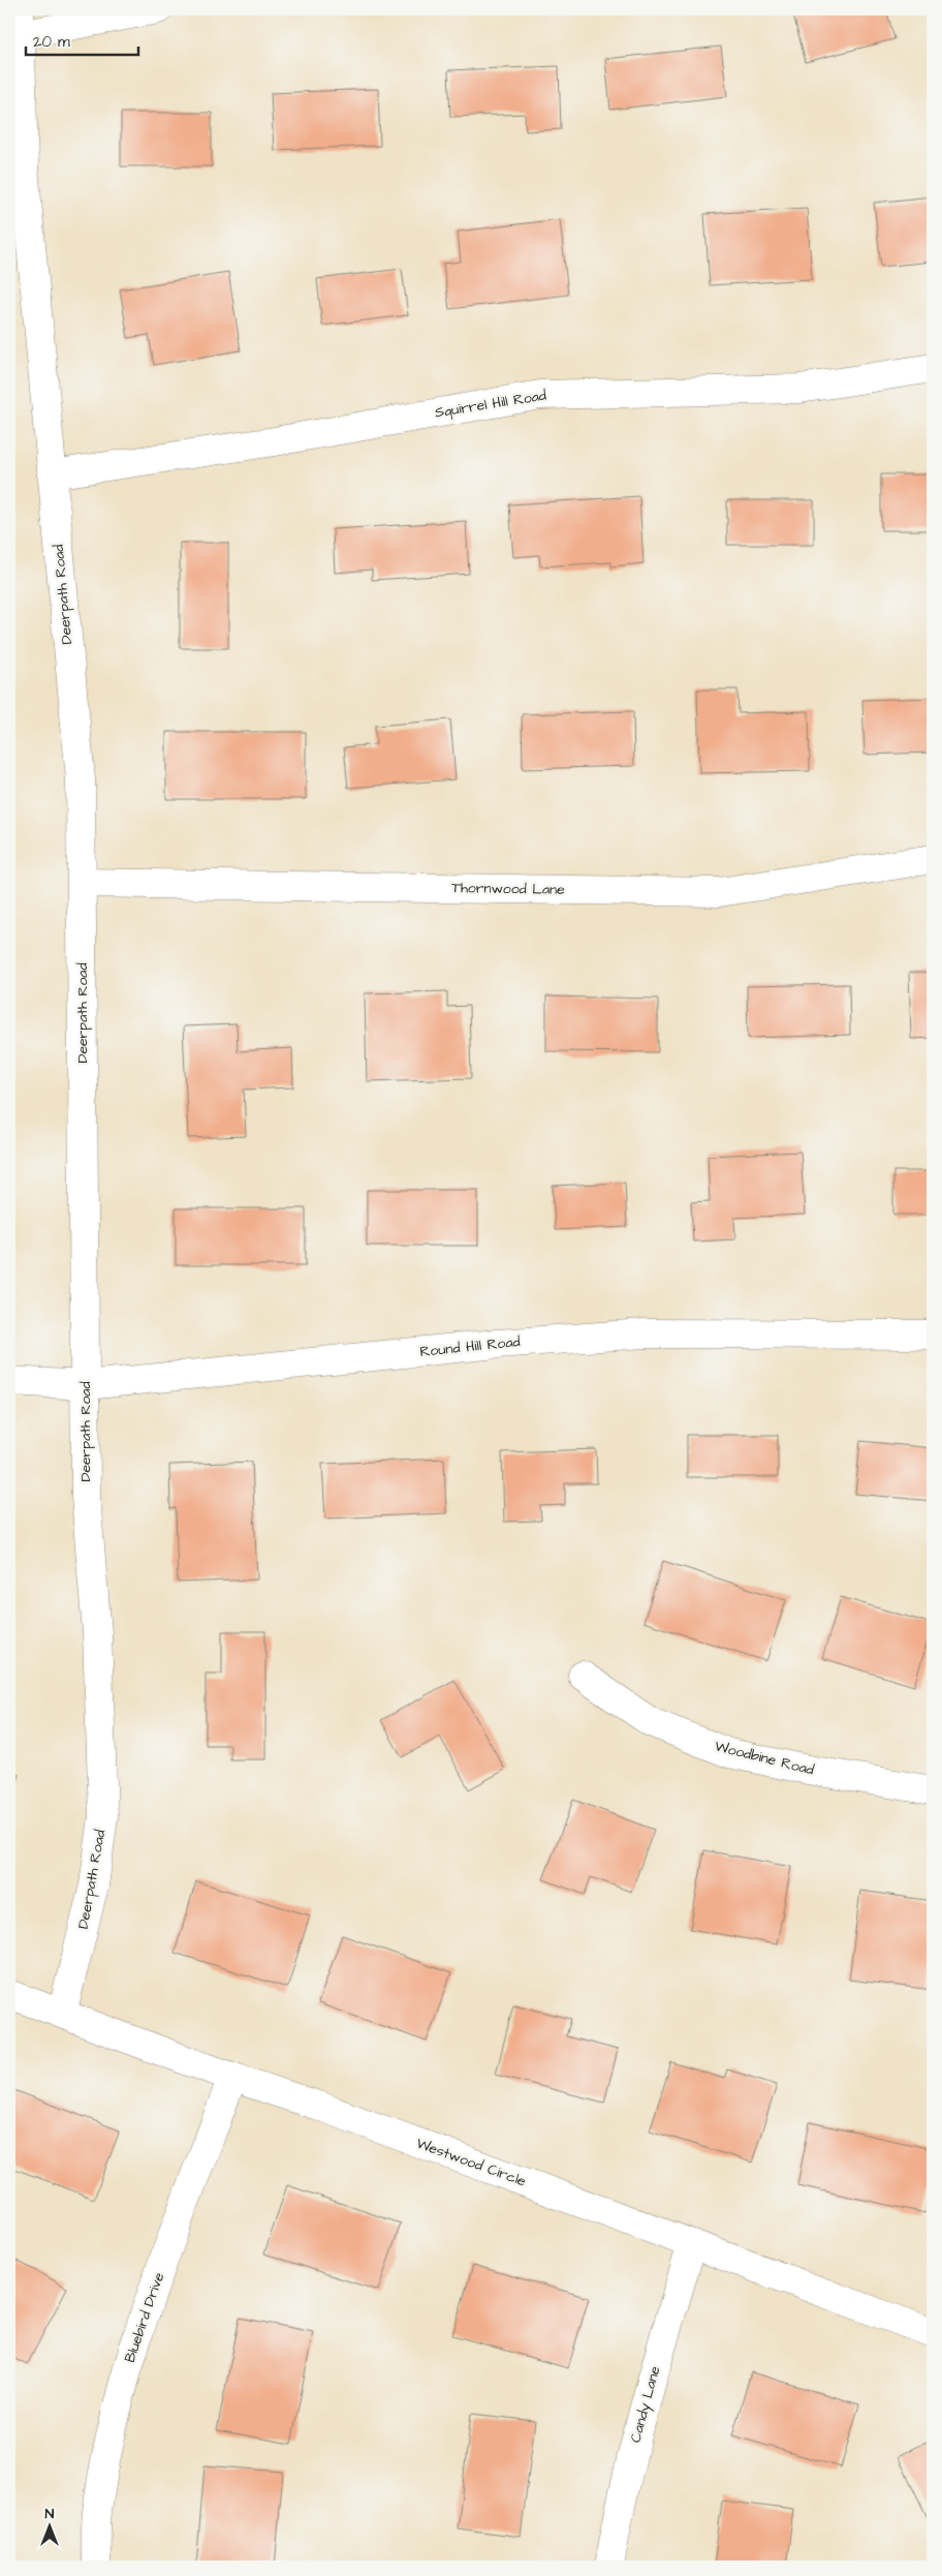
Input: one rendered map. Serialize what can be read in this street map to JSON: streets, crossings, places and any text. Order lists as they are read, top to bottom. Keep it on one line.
{"streets":{"street":["Squirrel Hill Road","Deerpath Road","Thornwood Lane","Round Hill Road","Woodbine Road","Westwood Circle","Bluebird Drive","Candy Lane"]},"crossings":[["Squirrel Hill Road","Deerpath Road"],["Deerpath Road","Thornwood Lane"],["Deerpath Road","Round Hill Road"],["Deerpath Road","Westwood Circle"],["Westwood Circle","Bluebird Drive"],["Westwood Circle","Candy Lane"]],"scale_bar":"20 m","north":"top"}
